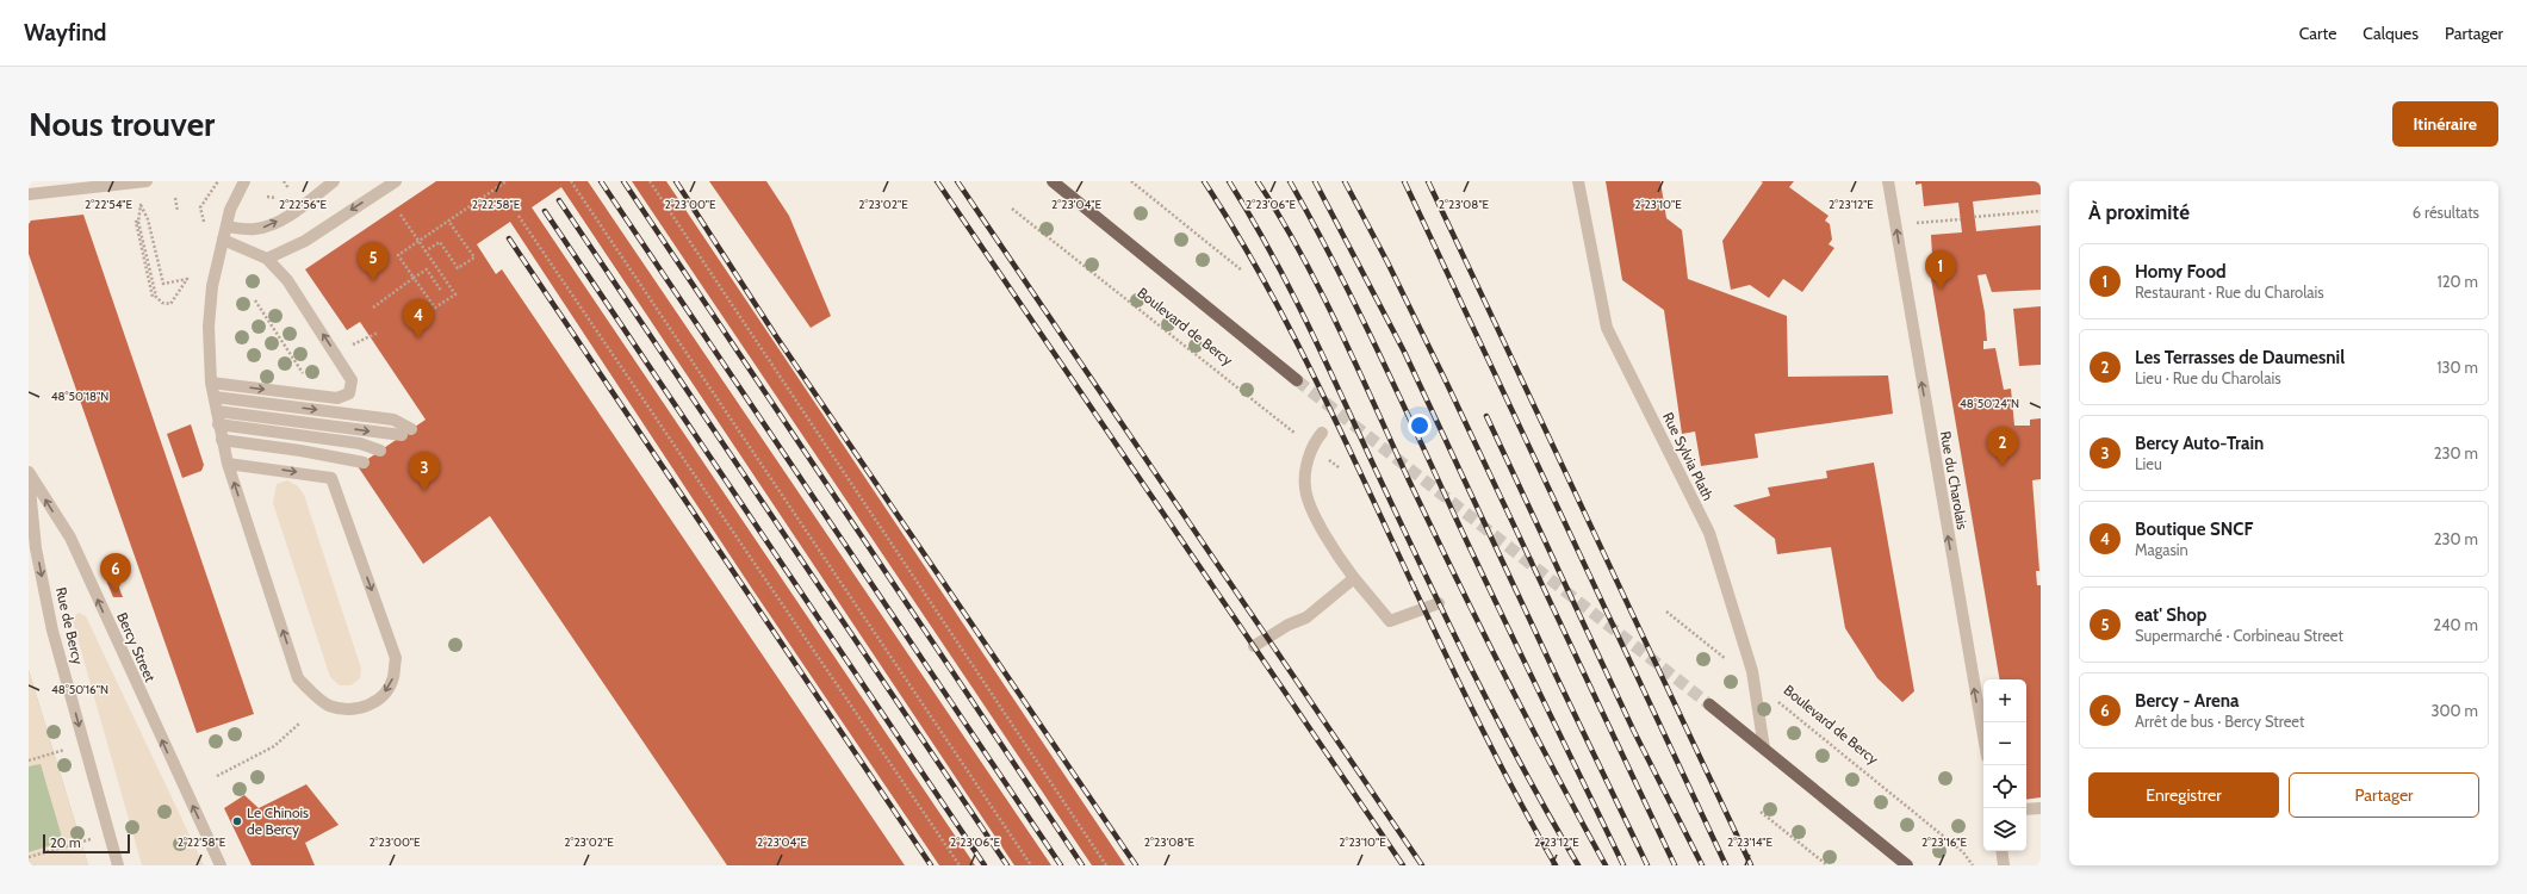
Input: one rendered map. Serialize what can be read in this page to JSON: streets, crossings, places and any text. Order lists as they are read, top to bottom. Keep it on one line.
{"streets":{"main road":["Boulevard de Bercy"],"street":["Rue Sylvia Plath","Rue du Charolais","Rue de Bercy"]},"crossings":[["Boulevard de Bercy","Rue Sylvia Plath"]],"one_way":["Rue du Charolais"],"places":["Le Chinois de Bercy"],"scale_bar":"20 m","page":{"header":"Wayfind","nav":["Carte","Calques","Partager"],"buttons":["Itinéraire",["Enregistrer","Partager"]],"title":"Nous trouver","heading":["À proximité","6 résultats"],"pins":["5","1","4","2","3","6"],"list":[{"mark":"1","name":"Homy Food","note":"Restaurant · Rue du Charolais","value":"120 m"},{"mark":"2","name":"Les Terrasses de Daumesnil","note":"Lieu · Rue du Charolais","value":"130 m"},{"mark":"3","name":"Bercy Auto-Train","note":"Lieu","value":"230 m"},{"mark":"4","name":"Boutique SNCF","note":"Magasin","value":"230 m"},{"mark":"5","name":"eat' Shop","note":"Supermarché · Corbineau Street","value":"240 m"},{"mark":"6","name":"Bercy - Arena","note":"Arrêt de bus · Bercy Street","value":"300 m"}],"map_buttons":["+","−"],"scale":"20 m"},"coordinates":["2°22'56\"E","2°22'58\"E","2°23'00\"E","2°23'04\"E","2°23'08\"E","2°23'10\"E","2°23'12\"E","2°22'54\"E","2°23'02\"E","2°23'06\"E","48°50'18\"N","48°50'24\"N","48°50'16\"N","2°23'14\"E","2°23'16\"E"]}
